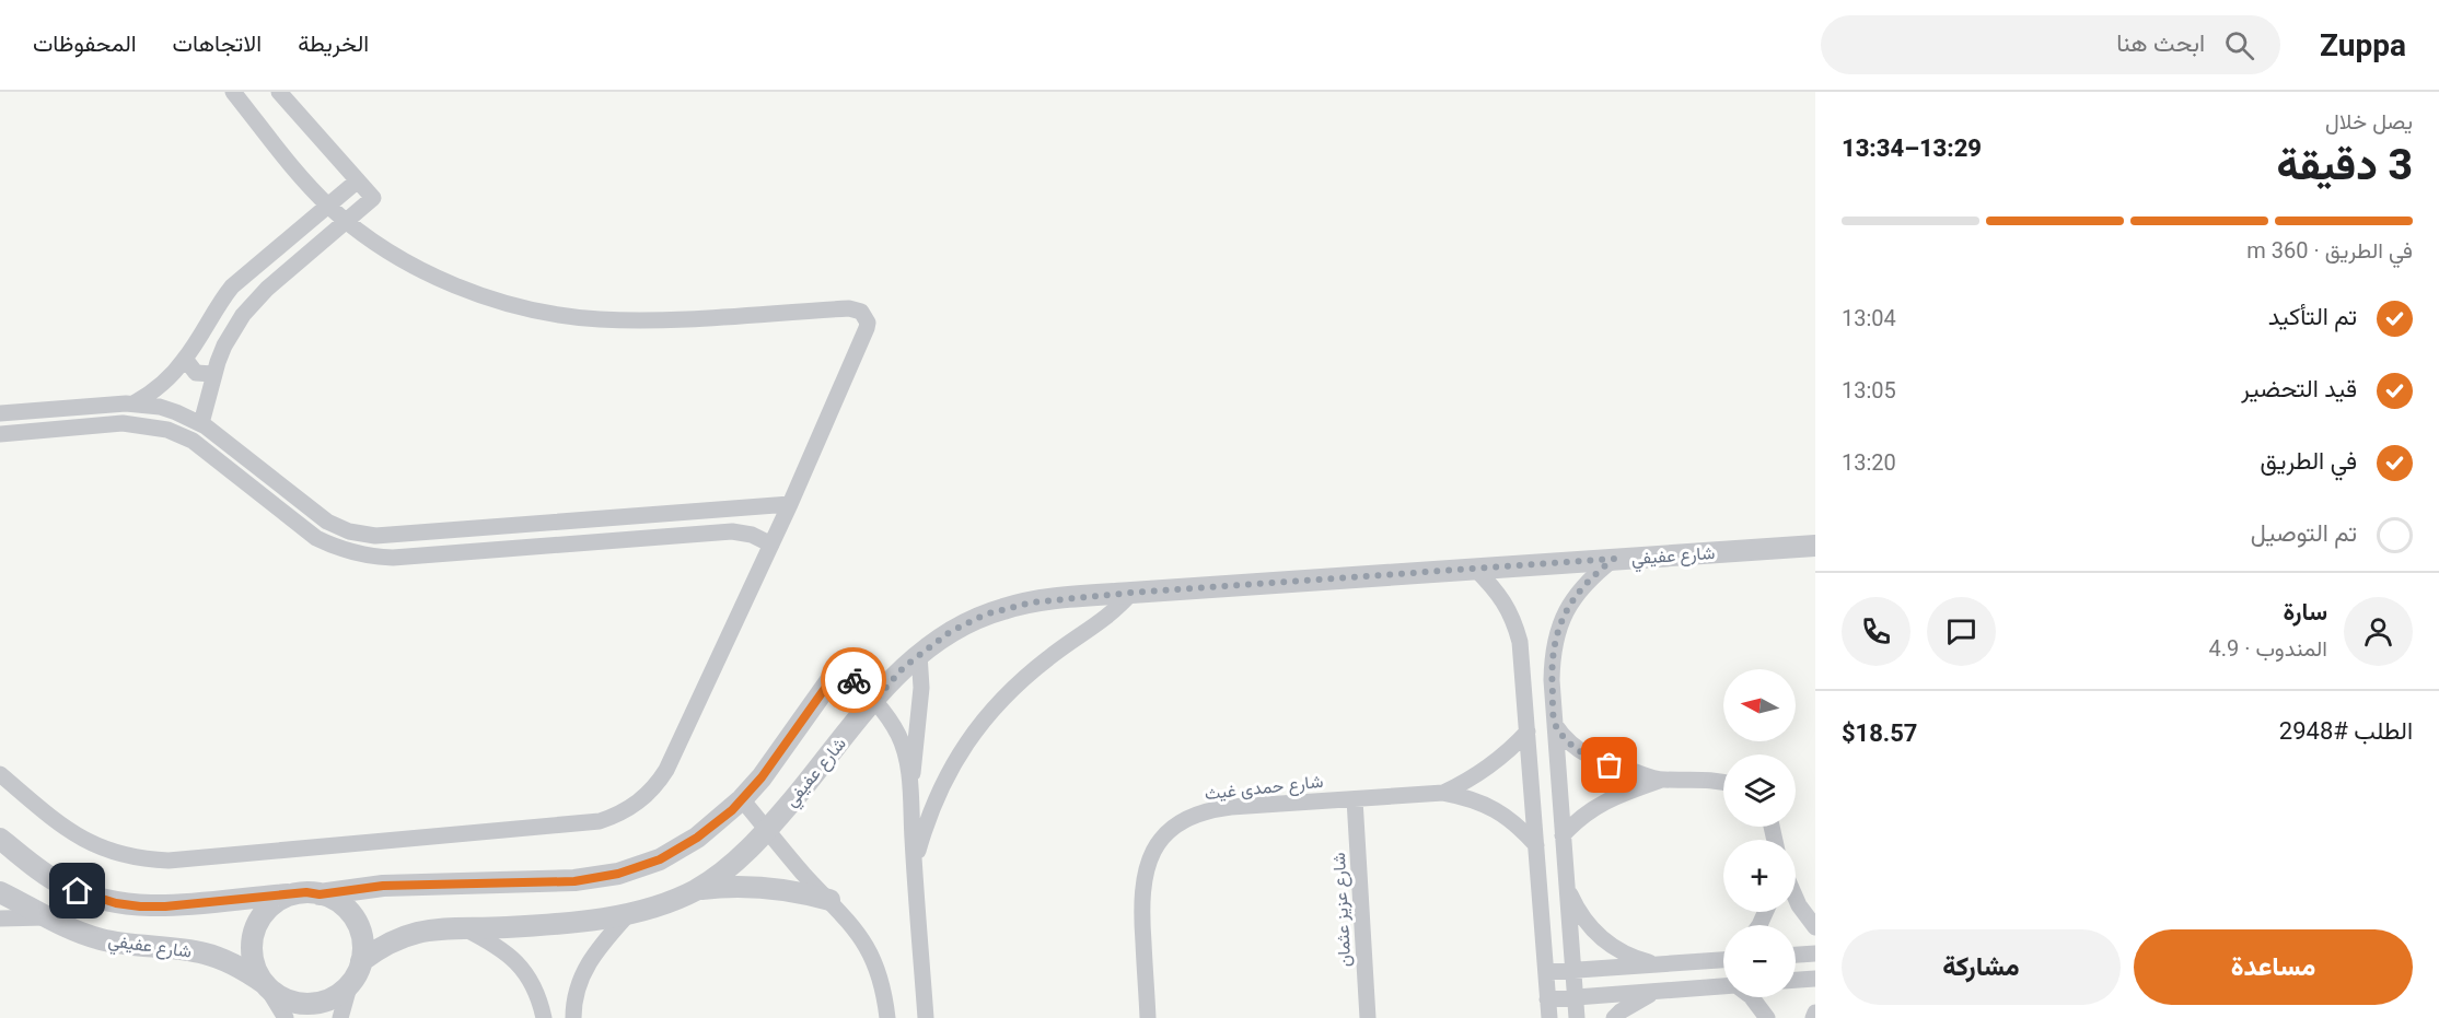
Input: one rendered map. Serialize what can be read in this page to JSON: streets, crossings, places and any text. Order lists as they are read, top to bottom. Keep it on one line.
{"streets":{"street":["شارع عفيفي","شارع حمدى غيث","شارع عزيز عثمان"]},"crossings":[["شارع حمدى غيث","شارع عزيز عثمان"]],"north":"left","page":{"header":"Zuppa","search":"ابحث هنا","nav":["الخريطة","الاتجاهات","المحفوظات"],"heading":["3 دقيقة","يصل خلال","13:29–13:34"],"panel":["سارة","المندوب · 4.9","الطلب #2948","$18.57"],"bar":"في الطريق · 360 m","list":[["تم التأكيد","13:04"],["قيد التحضير","13:05"],["في الطريق","13:20"],"تم التوصيل"],"map_buttons":["+","−"],"buttons":["مساعدة","مشاركة"]}}
